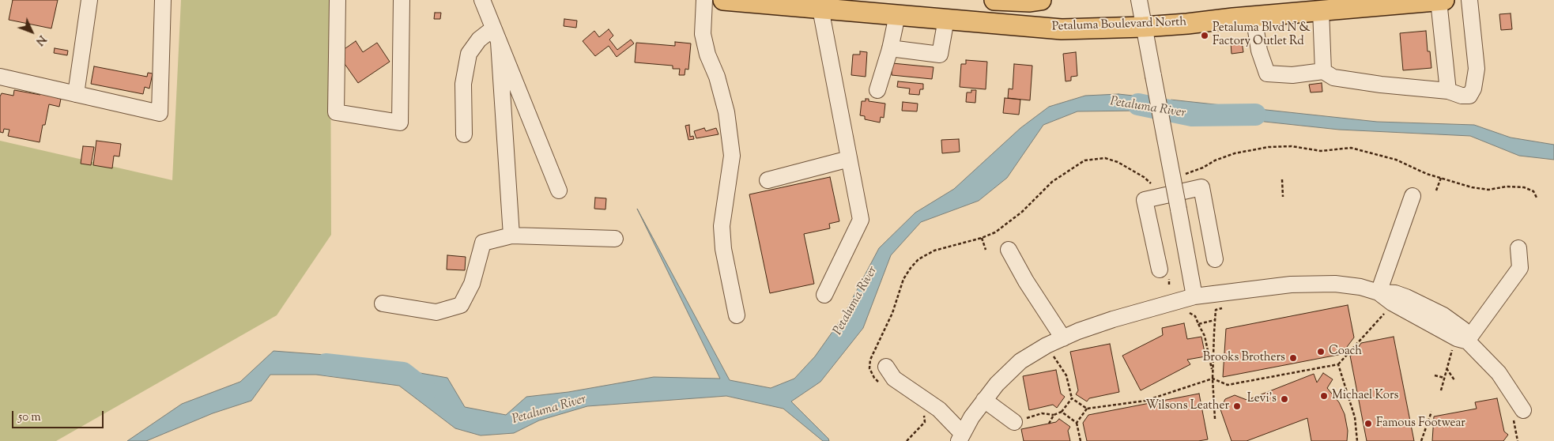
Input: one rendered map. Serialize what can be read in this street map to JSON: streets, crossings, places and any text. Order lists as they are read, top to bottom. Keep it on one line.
{"streets":{"main road":["Petaluma Boulevard North"]},"water":["Petaluma River"],"places":["Petaluma Blvd N & Factory Outlet Rd","Coach","Brooks Brothers","Michael Kors","Levi's","Wilsons Leather","Famous Footwear"],"scale_bar":"50 m","north":"bottom right"}
